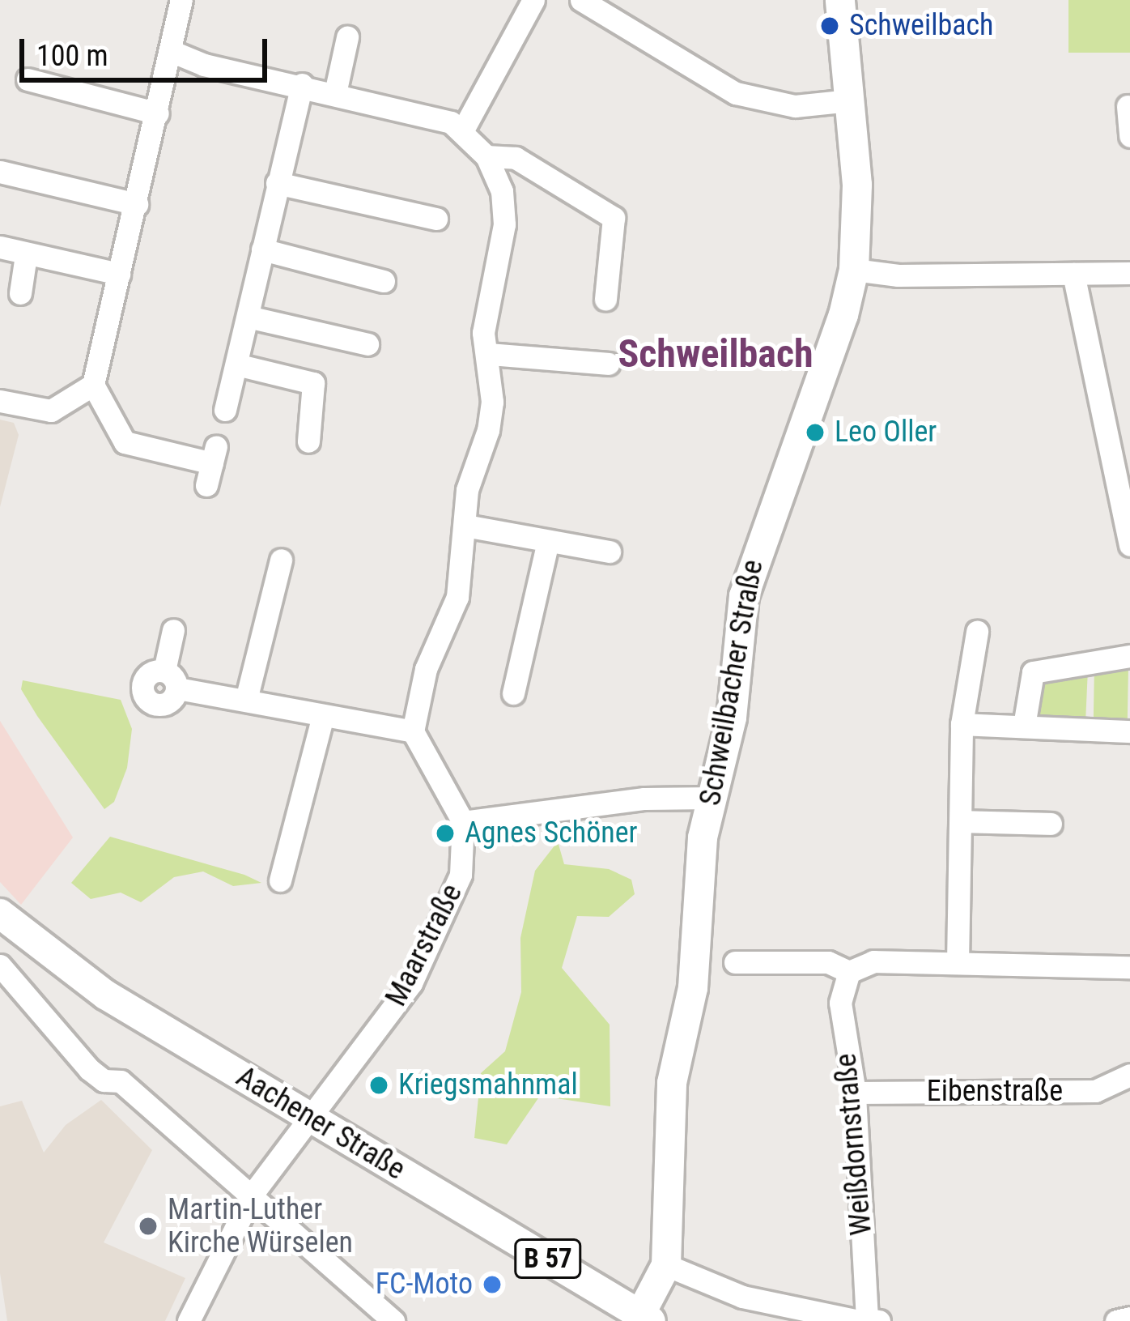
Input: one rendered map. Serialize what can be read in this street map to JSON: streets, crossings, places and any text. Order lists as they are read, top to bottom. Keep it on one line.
{"streets":{"main road":["Schweilbacher Straße","Aachener Straße","B 57"],"street":["Maarstraße","Eibenstraße","Weißdornstraße"]},"crossings":[["Schweilbacher Straße","Aachener Straße"],["Maarstraße","Aachener Straße"],["Eibenstraße","Weißdornstraße"]],"districts":["Schweilbach"],"places":["Schweilbach","Leo Oller","Agnes Schöner","Kriegsmahnmal","Martin-Luther Kirche Würselen","FC-Moto"],"scale_bar":"100 m"}
